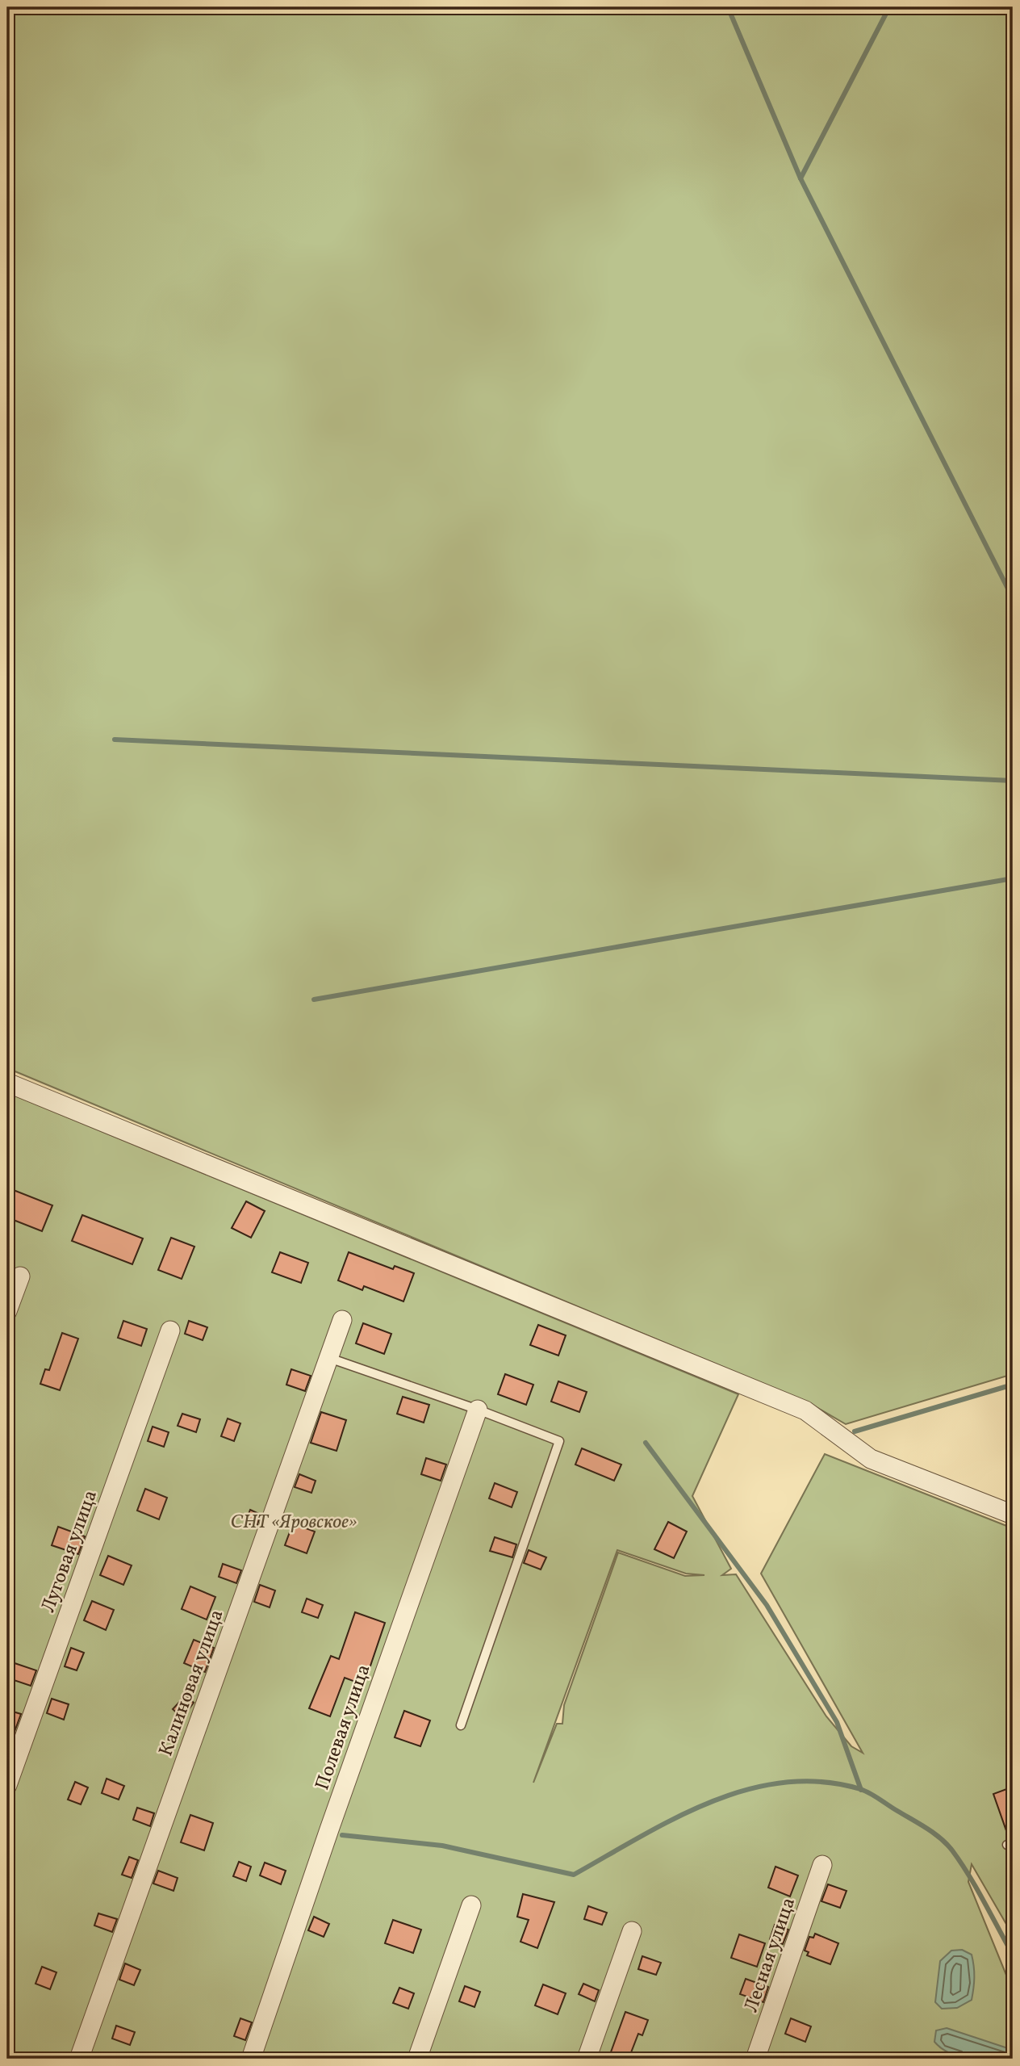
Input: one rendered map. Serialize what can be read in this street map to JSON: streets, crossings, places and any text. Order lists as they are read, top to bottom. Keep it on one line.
{"streets":{"street":["Луговая улица","Калиновая улица","Полевая улица","Лесная улица"]},"parks":["СНТ «Яровское»"]}
